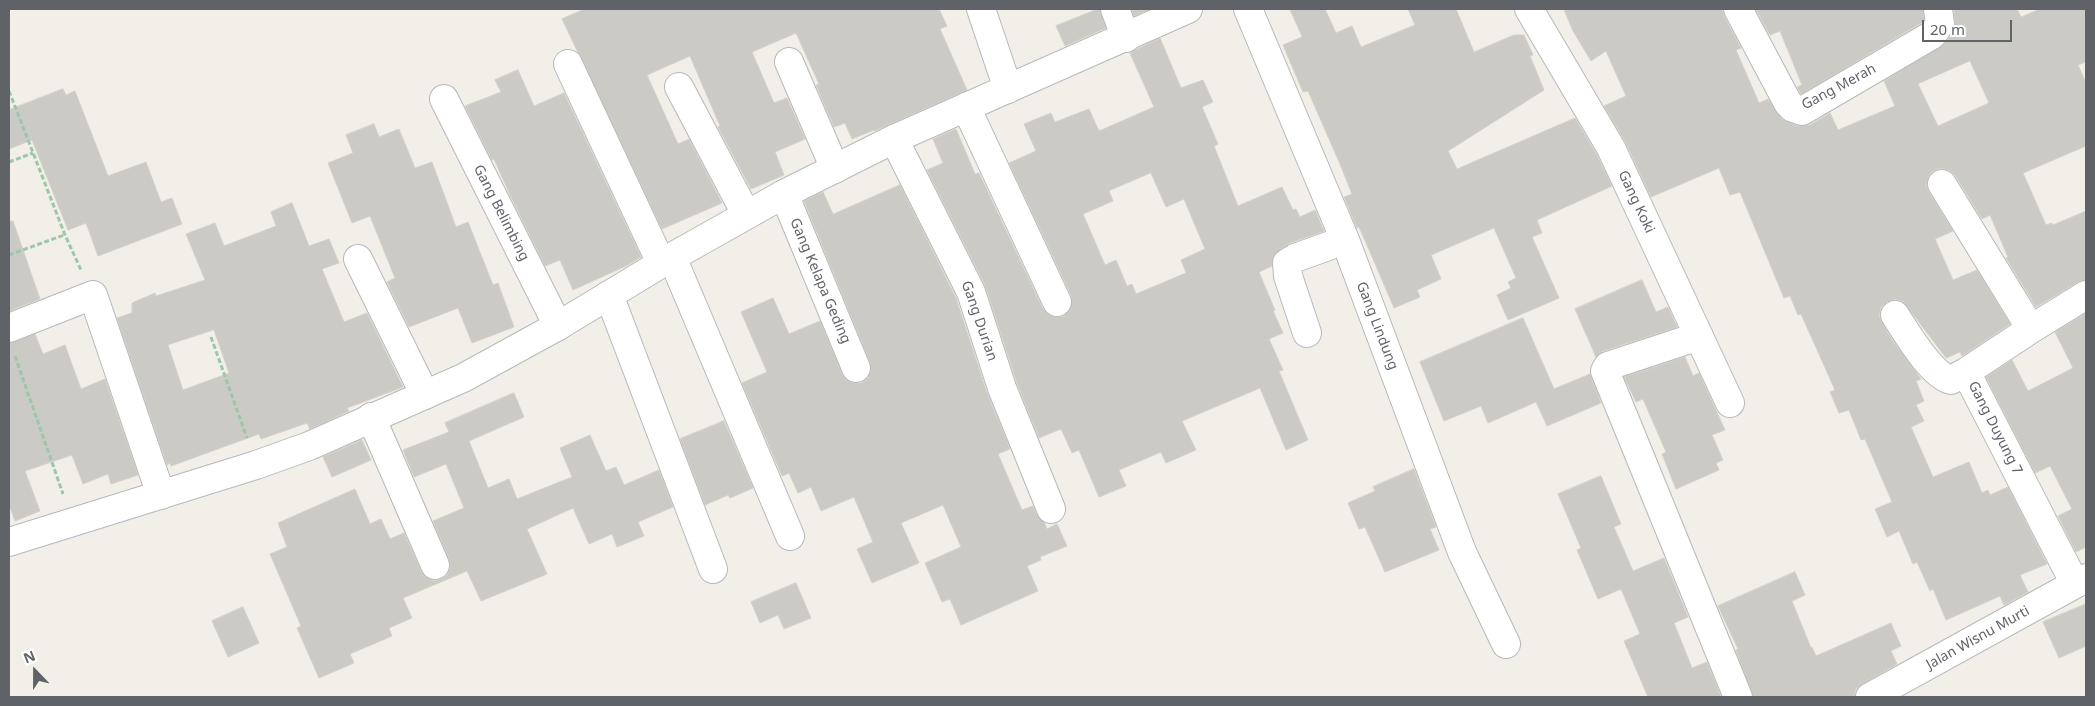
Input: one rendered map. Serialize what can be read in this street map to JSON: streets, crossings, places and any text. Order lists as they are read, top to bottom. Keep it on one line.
{"streets":{"street":["Gang Merah","Gang Koki","Gang Belimbing","Gang Kelapa Geding","Gang Durian","Gang Lindung","Gang Duyung 7","Jalan Wisnu Murti"]},"crossings":[["Gang Duyung 7","Jalan Wisnu Murti"]],"scale_bar":"20 m","north":"top"}
